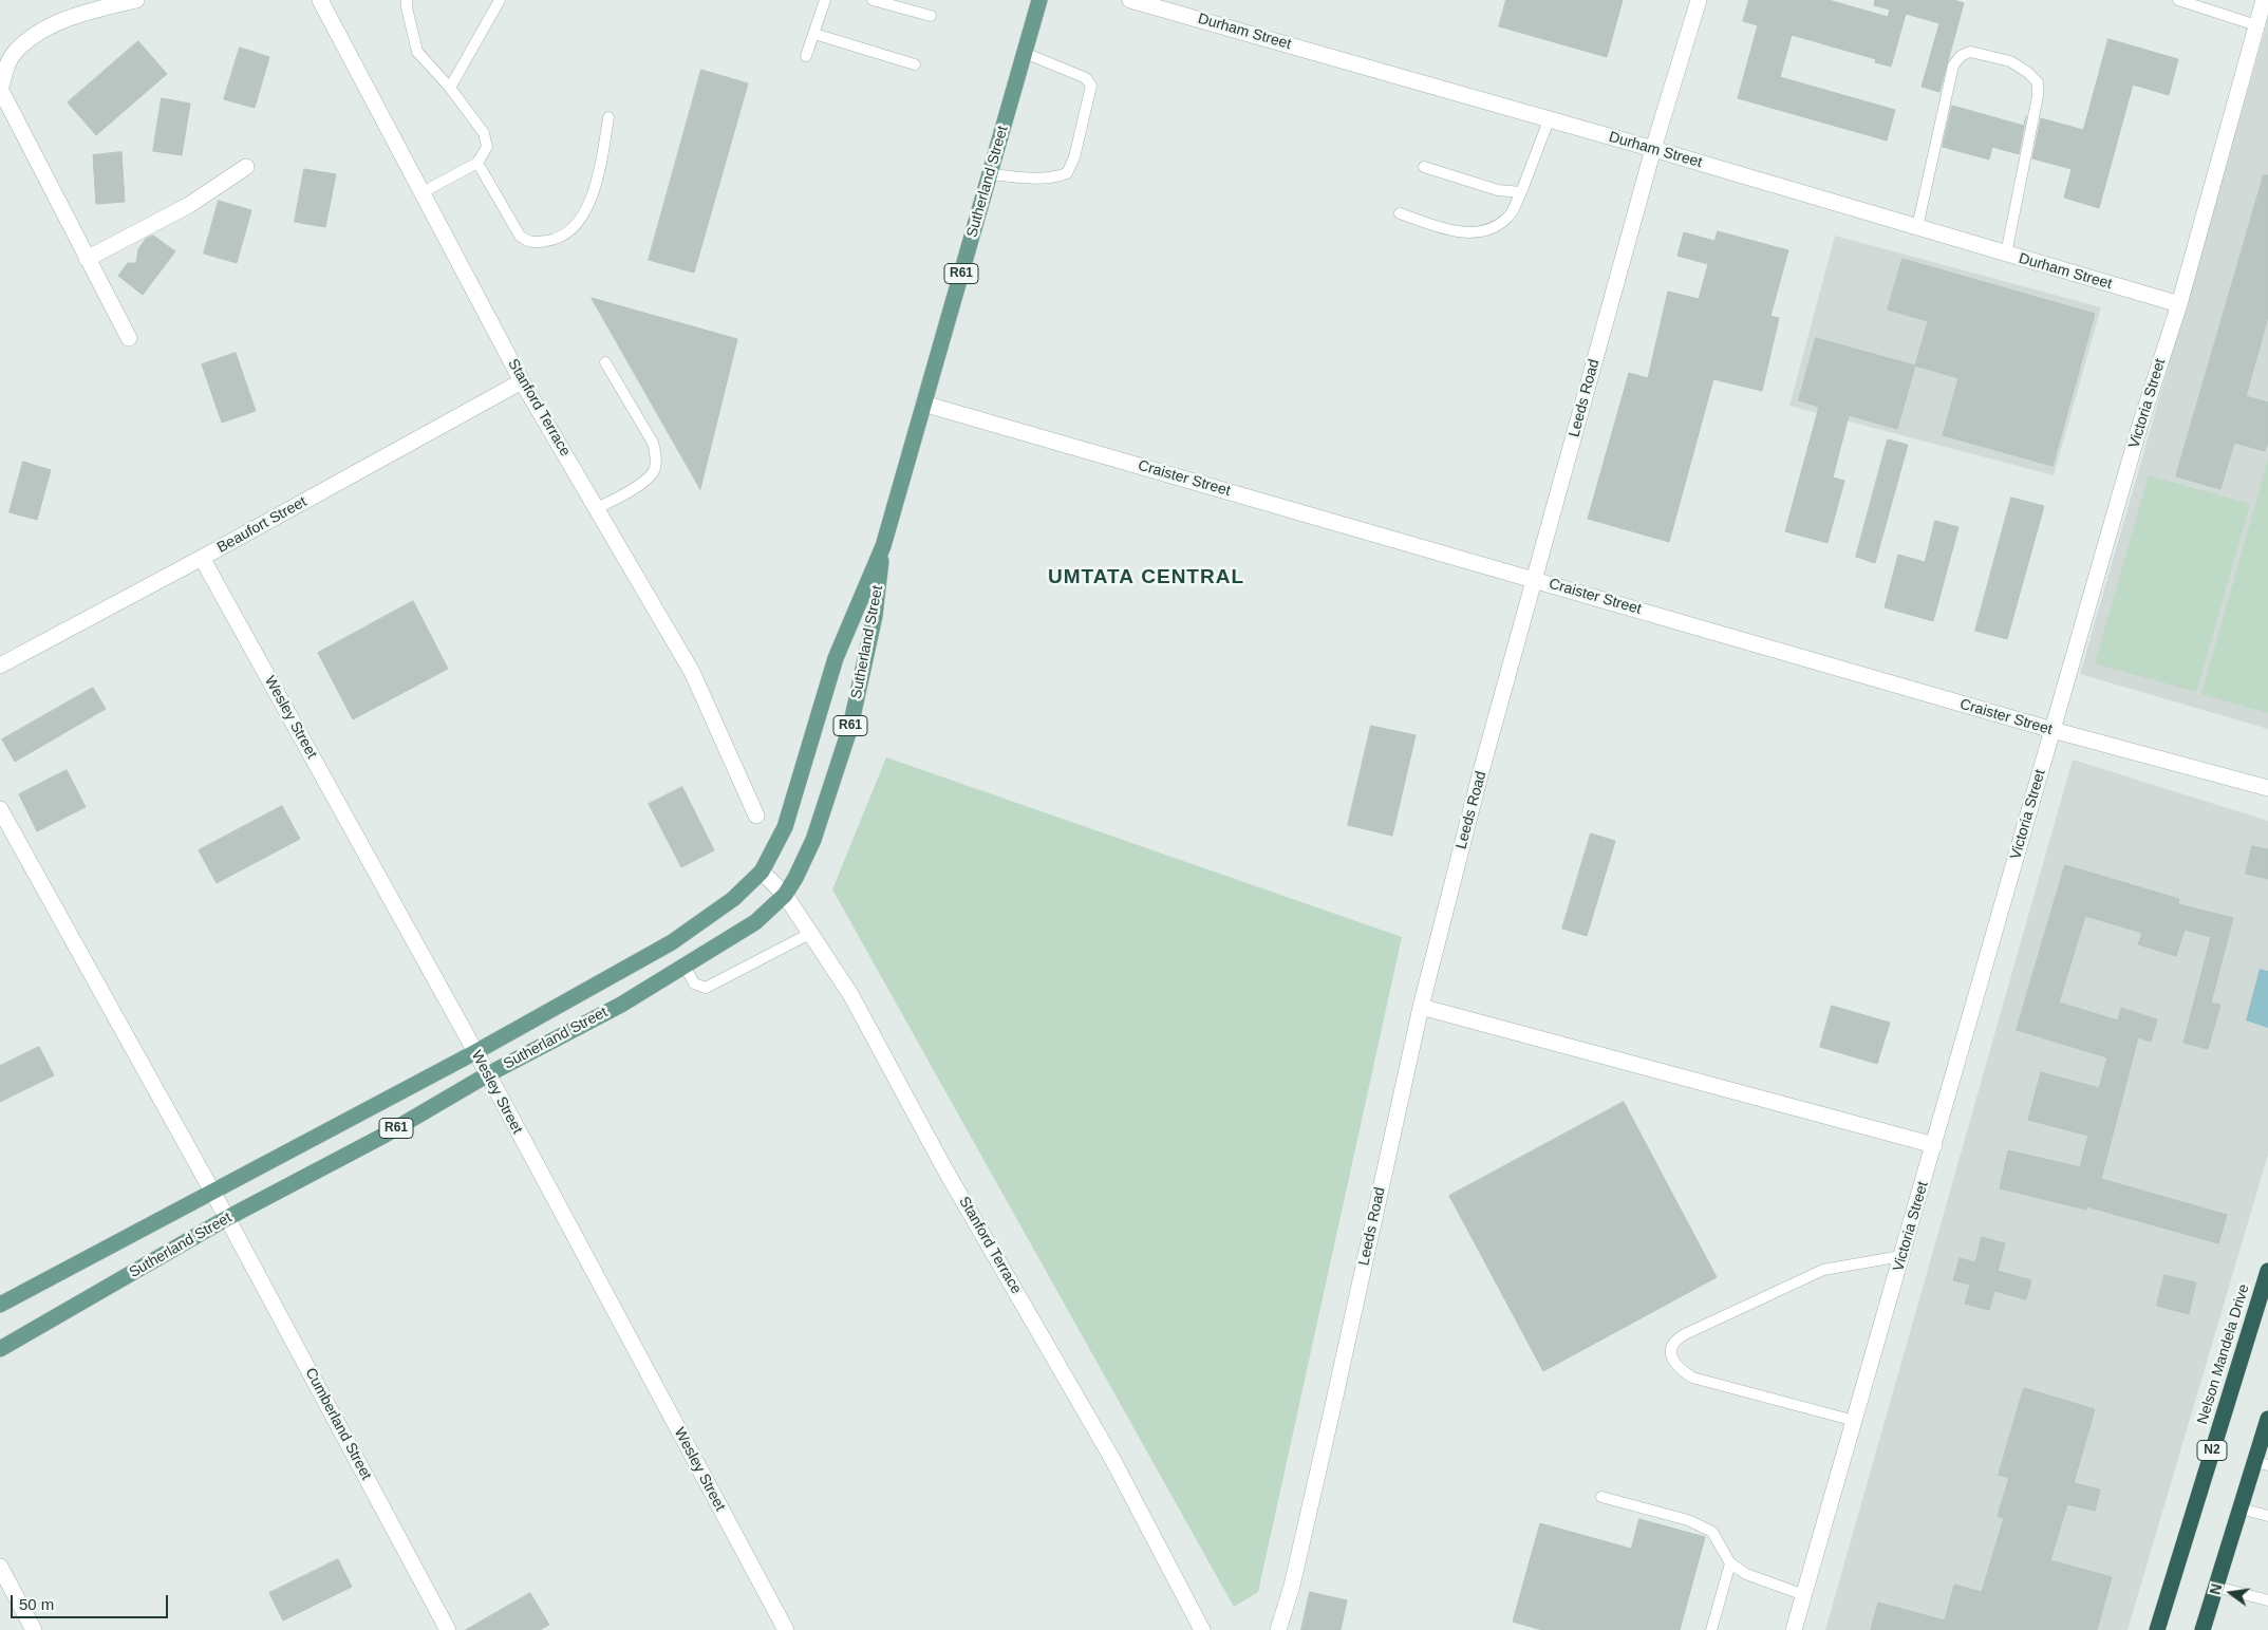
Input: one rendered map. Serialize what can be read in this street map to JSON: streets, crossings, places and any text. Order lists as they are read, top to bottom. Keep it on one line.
{"streets":{"highway":["Nelson Mandela Drive","N2"],"main road":["Sutherland Street","R61"],"street":["Durham Street","Leeds Road","Victoria Street","Stanford Terrace","Craister Street","Beaufort Street","Wesley Street","Cumberland Street"]},"crossings":[["Durham Street","Leeds Road"],["Durham Street","Victoria Street"],["Sutherland Street","Stanford Terrace"],["Sutherland Street","Craister Street"],["Sutherland Street","Wesley Street"],["Sutherland Street","Cumberland Street"],["Leeds Road","Craister Street"],["Victoria Street","Craister Street"],["Stanford Terrace","Beaufort Street"],["Beaufort Street","Wesley Street"]],"districts":["UMTATA CENTRAL"],"scale_bar":"50 m","north":"left"}
